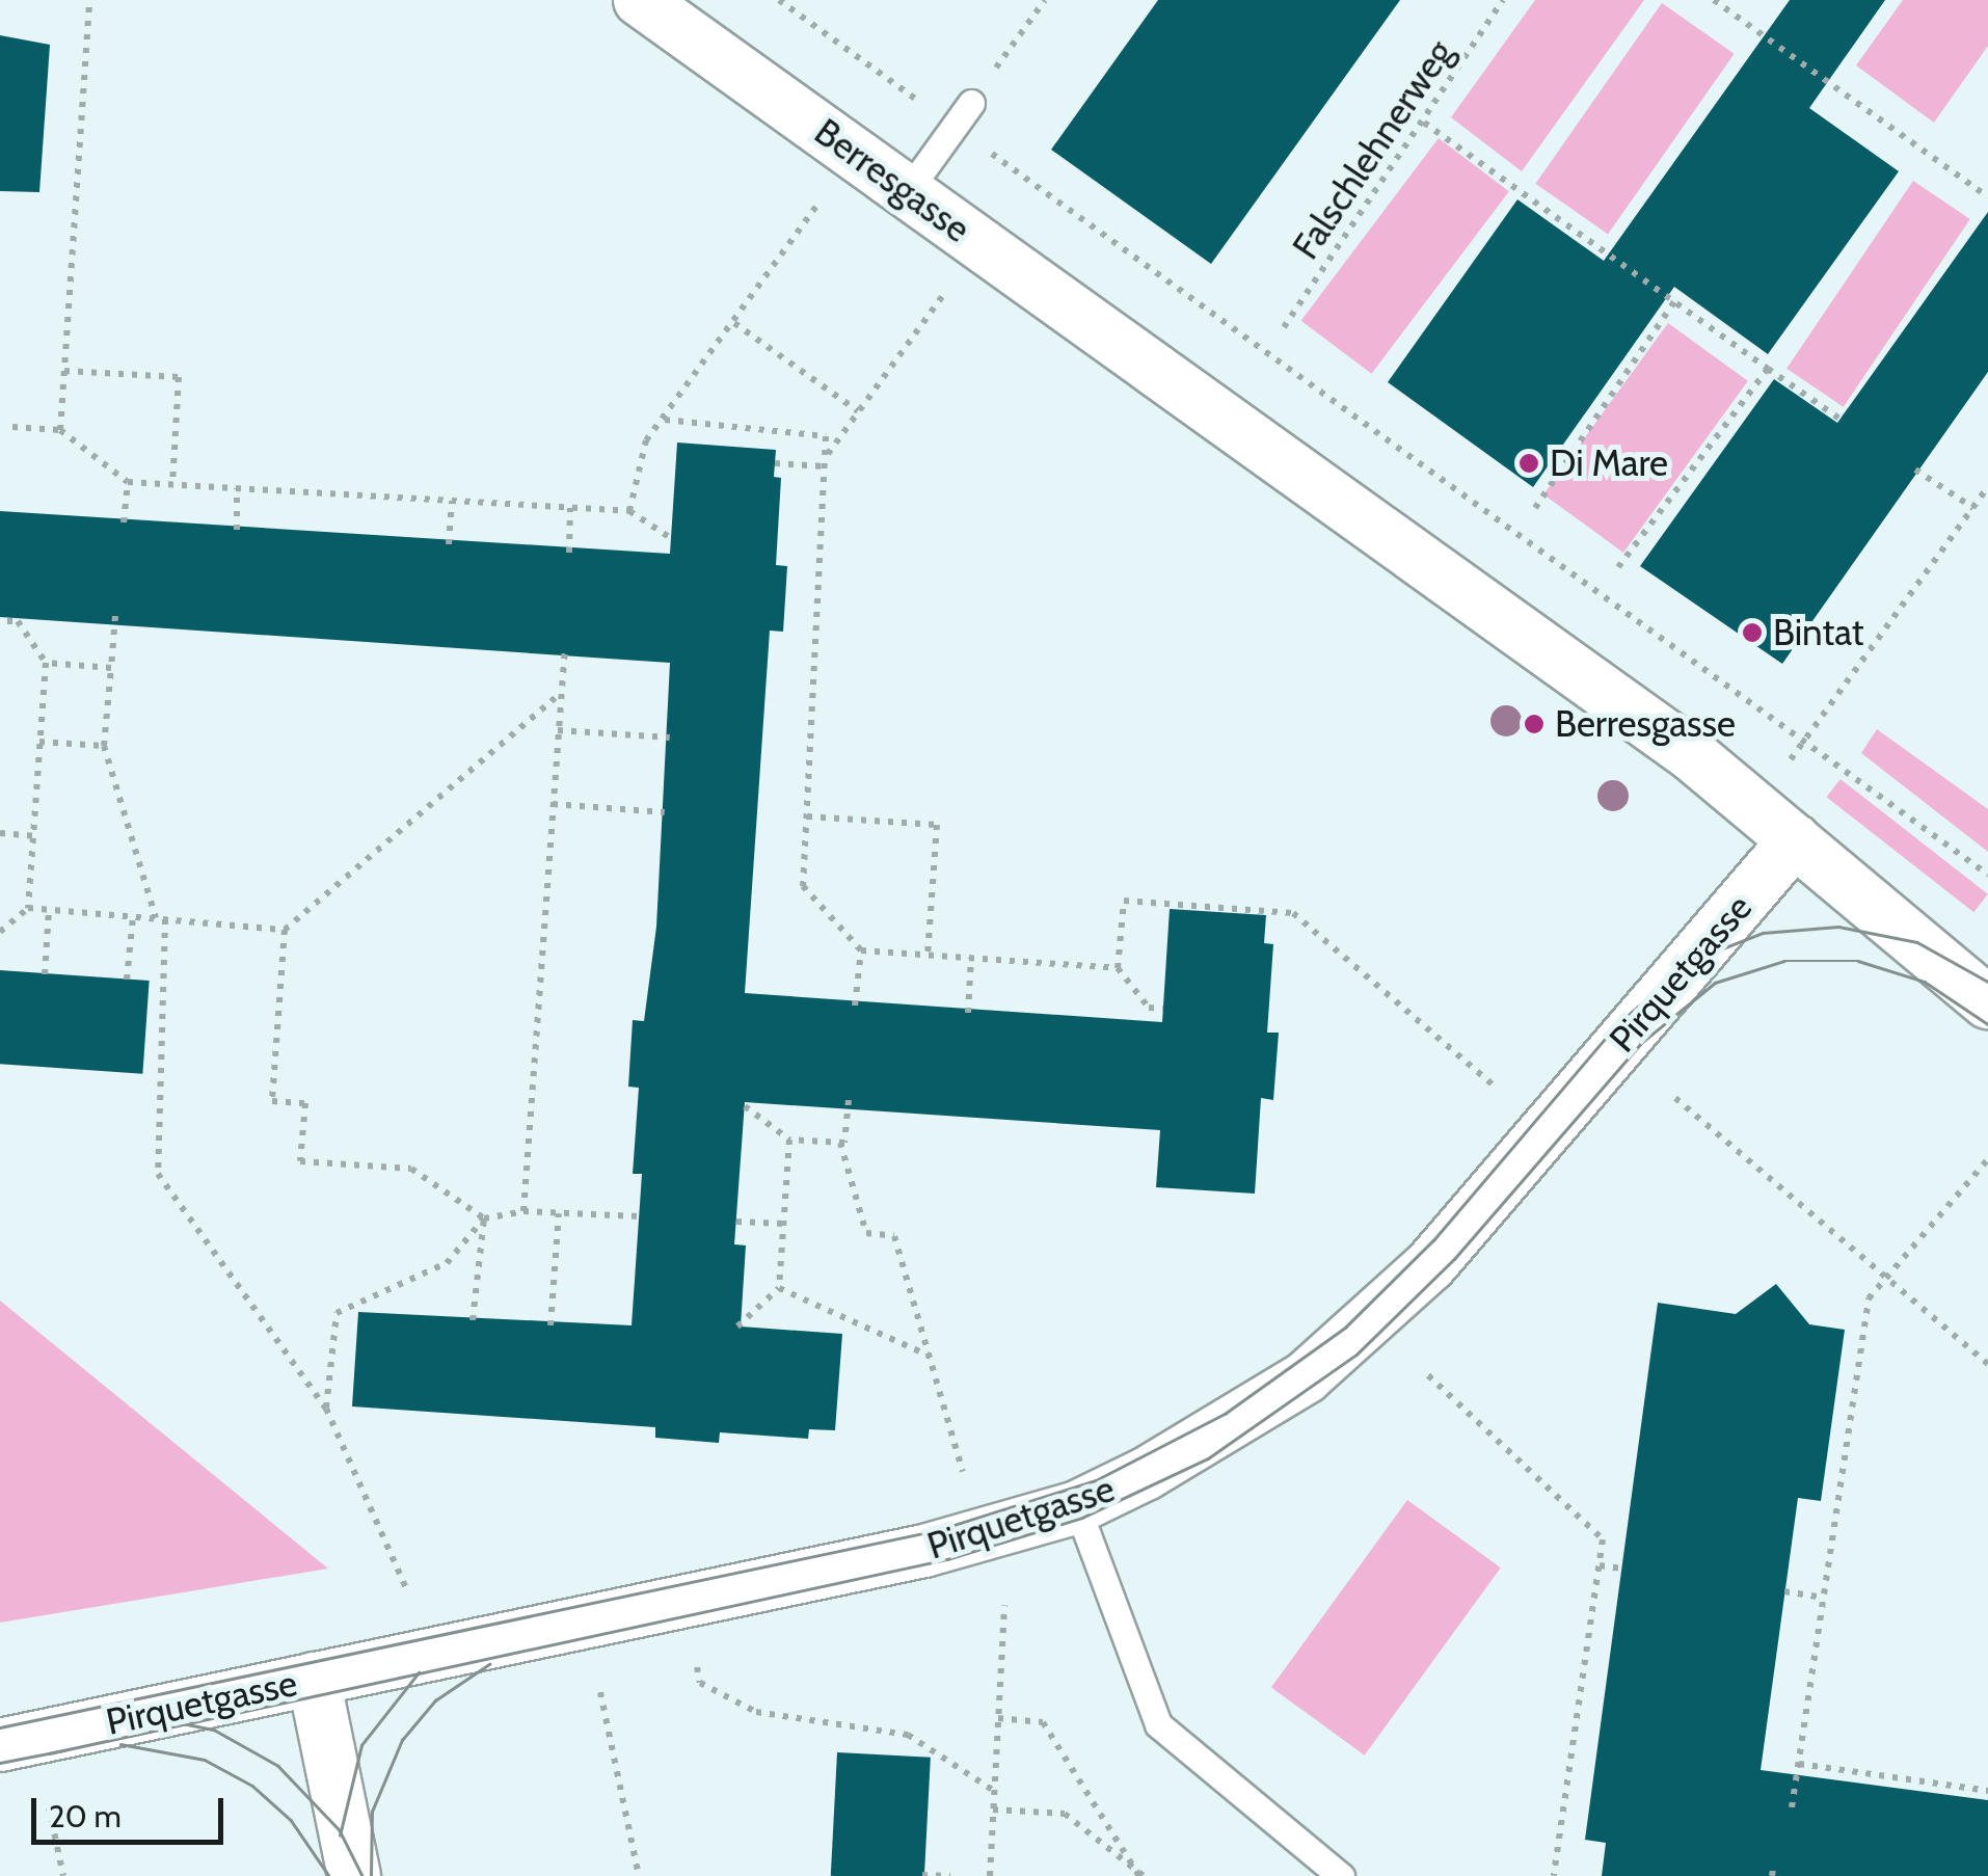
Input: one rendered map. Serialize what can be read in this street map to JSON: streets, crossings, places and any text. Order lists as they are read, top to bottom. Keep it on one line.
{"streets":{"street":["Berresgasse","Pirquetgasse"],"path":["Falschlehnerweg"]},"crossings":[["Berresgasse","Pirquetgasse"]],"places":["Di Mare","Bintat","Berresgasse"],"scale_bar":"20 m"}
